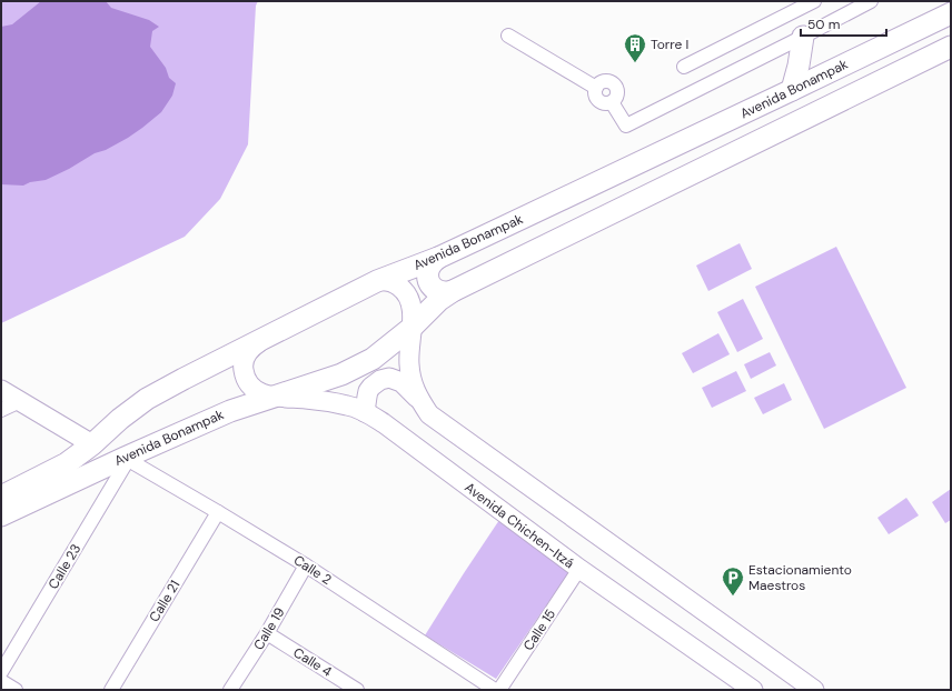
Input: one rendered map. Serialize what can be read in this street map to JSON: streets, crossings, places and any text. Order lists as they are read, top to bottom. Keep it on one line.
{"streets":{"main road":["Avenida Bonampak","Avenida Chichen-Itzá"],"street":["Calle 23","Calle 2","Calle 21","Calle 19","Calle 15","Calle 4"]},"crossings":[["Avenida Bonampak","Avenida Chichen-Itzá"],["Avenida Bonampak","Calle 23"],["Avenida Bonampak","Calle 2"],["Avenida Chichen-Itzá","Calle 15"],["Calle 23","Calle 2"],["Calle 2","Calle 21"],["Calle 2","Calle 19"],["Calle 19","Calle 4"]],"places":{"building":["Torre I"],"parking":["Estacionamiento Maestros"]},"scale_bar":"50 m"}
